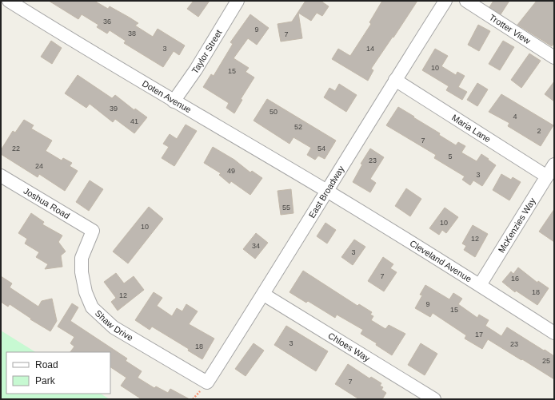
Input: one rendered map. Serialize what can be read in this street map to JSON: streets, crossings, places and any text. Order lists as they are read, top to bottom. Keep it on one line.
{"streets":{"street":["Trotter View","Taylor Street","Doten Avenue","Maria Lane","East Broadway","Joshua Road","McKenzies Way","Cleveland Avenue","Shaw Drive","Chloes Way"]},"crossings":[["Taylor Street","Doten Avenue"],["Doten Avenue","East Broadway"],["Doten Avenue","Cleveland Avenue"],["Maria Lane","East Broadway"],["Maria Lane","McKenzies Way"],["East Broadway","Cleveland Avenue"],["East Broadway","Shaw Drive"],["East Broadway","Chloes Way"],["Joshua Road","Shaw Drive"],["McKenzies Way","Cleveland Avenue"]],"house_numbers":["36","9","38","7","3","14","10","15","39","50","4","41","52","2","7","22","54","5","23","24","49","3","55","10","10","12","34","3","7","16","18","12","9","15","17","3","23","18","25","7"],"legend":["Road","Park"]}
